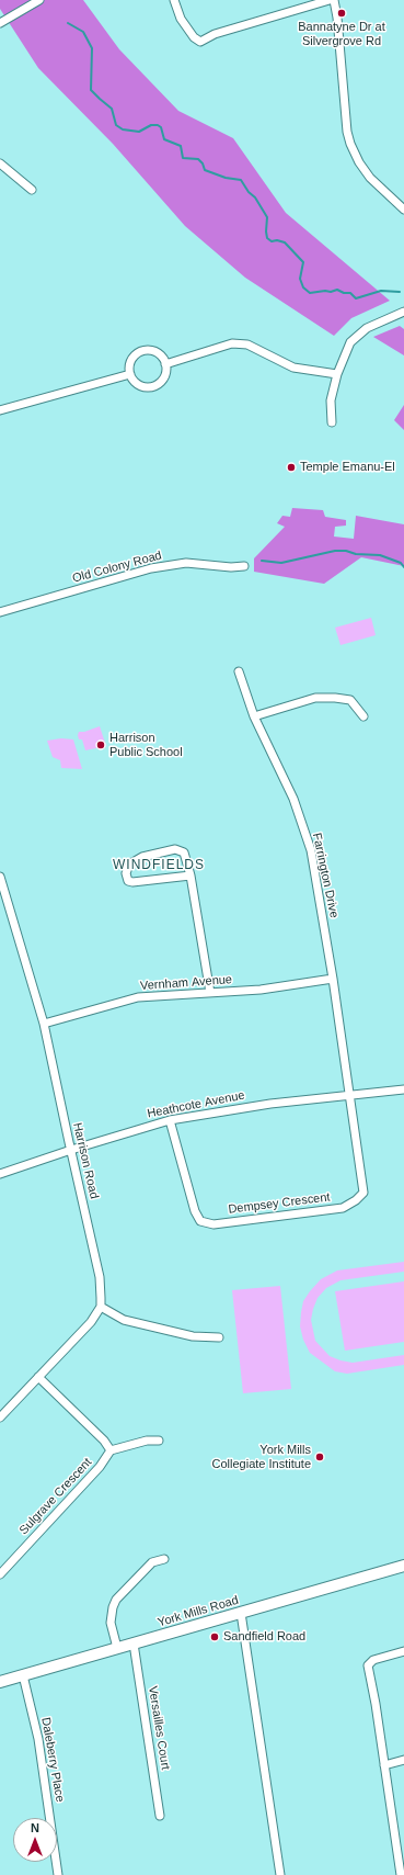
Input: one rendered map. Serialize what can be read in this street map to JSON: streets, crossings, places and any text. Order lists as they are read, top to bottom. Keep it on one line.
{"streets":{"main road":["York Mills Road"],"street":["Old Colony Road","Farrington Drive","Vernham Avenue","Heathcote Avenue","Harrison Road","Dempsey Crescent","Sulgrave Crescent","Versailles Court","Daleberry Place"]},"crossings":[["Farrington Drive","Vernham Avenue"],["Farrington Drive","Heathcote Avenue"],["Farrington Drive","Dempsey Crescent"],["Vernham Avenue","Harrison Road"],["Heathcote Avenue","Harrison Road"],["Heathcote Avenue","Dempsey Crescent"],["York Mills Road","Versailles Court"],["York Mills Road","Daleberry Place"]],"districts":["WINDFIELDS"],"places":["Bannatyne Dr at Silvergrove Rd","Temple Emanu-El","Harrison Public School","York Mills Collegiate Institute","Sandfield Road"],"north":"top"}
